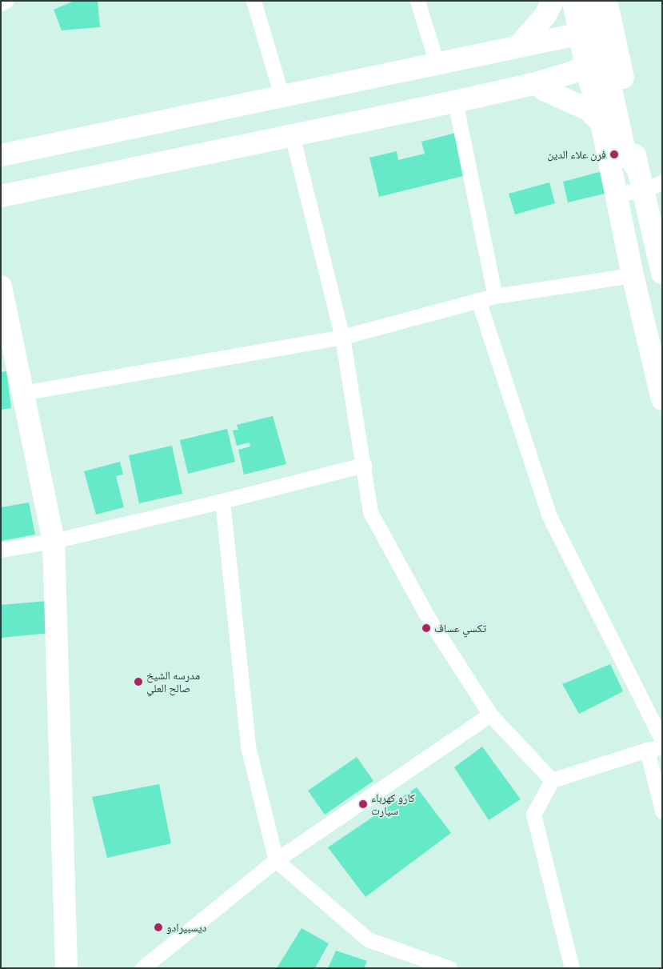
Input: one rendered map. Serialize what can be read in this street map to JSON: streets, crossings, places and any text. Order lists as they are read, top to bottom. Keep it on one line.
{"places":["فرن علاء الدين","تكسي عساف","مدرسه الشيخ صالح العلي","كارو كهرباء سيارت","ديسبيرادو"]}
